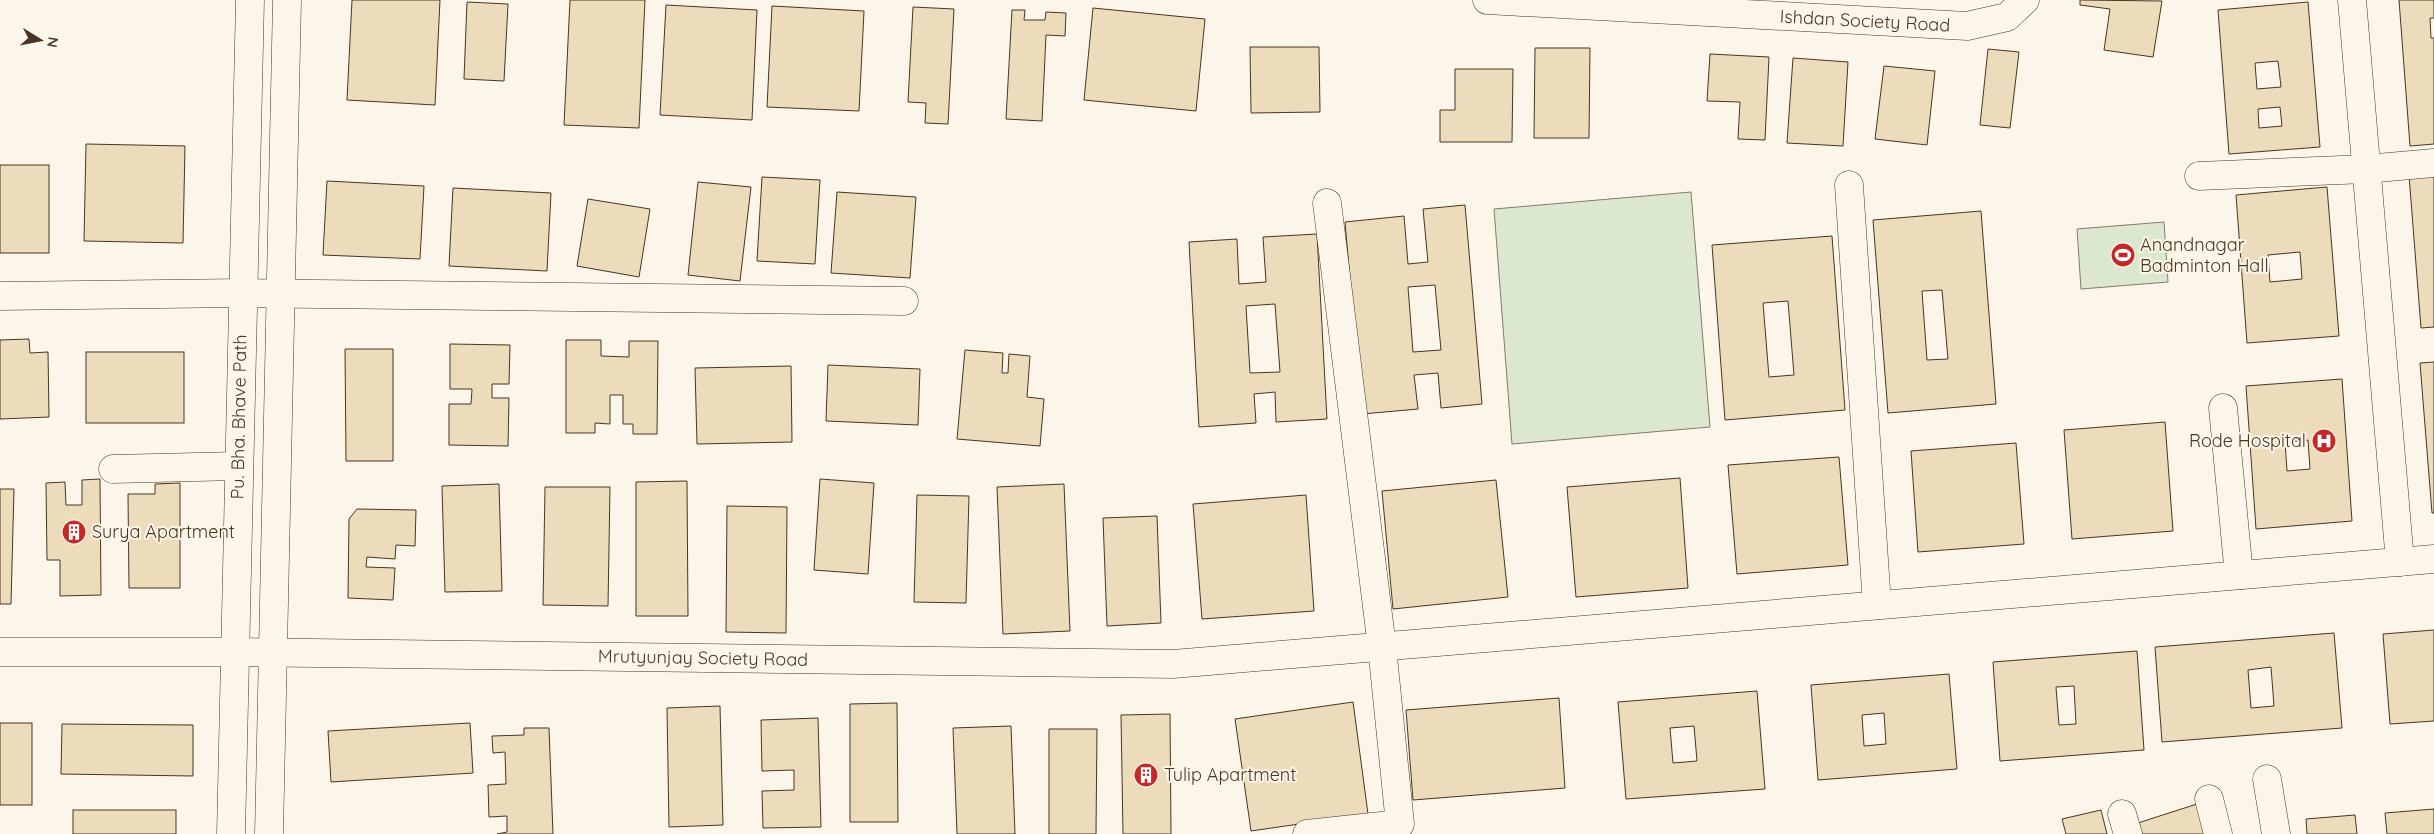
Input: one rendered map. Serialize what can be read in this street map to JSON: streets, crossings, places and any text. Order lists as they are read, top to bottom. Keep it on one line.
{"streets":{"street":["Ishdan Society Road","Pu. Bha. Bhave Path","Mrutyunjay Society Road"]},"crossings":[["Pu. Bha. Bhave Path","Mrutyunjay Society Road"]],"places":{"sports":["Anandnagar Badminton Hall"],"hospital":["Rode Hospital"],"building":["Surya Apartment","Tulip Apartment"]},"north":"right"}
